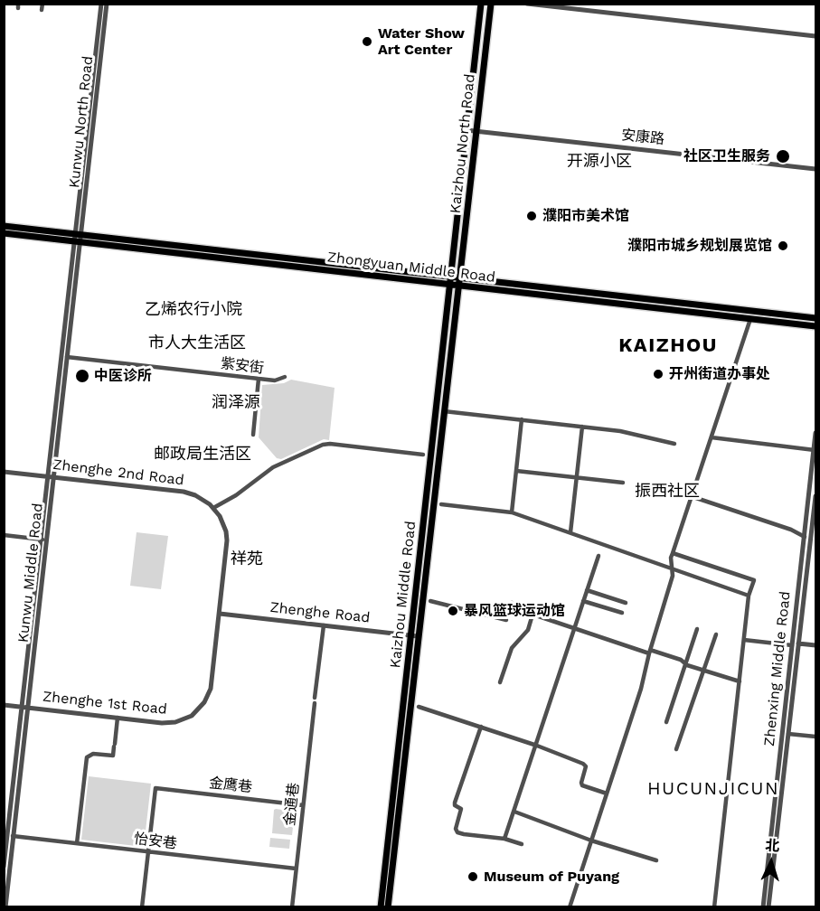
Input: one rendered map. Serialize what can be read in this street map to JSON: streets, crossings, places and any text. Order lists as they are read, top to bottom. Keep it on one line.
{"streets":{"main road":["Kaizhou North Road","Zhongyuan Middle Road","Kaizhou Middle Road"],"street":["Kunwu North Road","安康路","紫安街","Zhenghe 2nd Road","Kunwu Middle Road","Zhenghe Road","Zhenxing Middle Road","Zhenghe 1st Road","金鹰巷","金通巷","怡安巷"]},"crossings":[["Kunwu North Road","Zhongyuan Middle Road"],["Kunwu North Road","Kunwu Middle Road"],["安康路","Kaizhou North Road"],["Kaizhou North Road","Zhongyuan Middle Road"],["Kaizhou North Road","Kaizhou Middle Road"],["Zhongyuan Middle Road","Kunwu Middle Road"],["Zhongyuan Middle Road","Kaizhou Middle Road"],["紫安街","Kunwu Middle Road"],["Zhenghe 2nd Road","Kunwu Middle Road"],["Kunwu Middle Road","Zhenghe 1st Road"],["Kunwu Middle Road","怡安巷"],["Kaizhou Middle Road","Zhenghe Road"],["Zhenghe Road","Zhenghe 1st Road"],["Zhenghe Road","金通巷"],["金鹰巷","金通巷"],["金鹰巷","怡安巷"],["金通巷","怡安巷"]],"districts":["开源小区","乙烯农行小院","市人大生活区","KAIZHOU","润泽源","邮政局生活区","振西社区","祥苑","HUCUNJICUN"],"places":["Water Show Art Center","社区卫生服务","濮阳市美术馆","濮阳市城乡规划展览馆","开州街道办事处","中医诊所","暴风篮球运动馆","Museum of Puyang"],"north":"top"}
